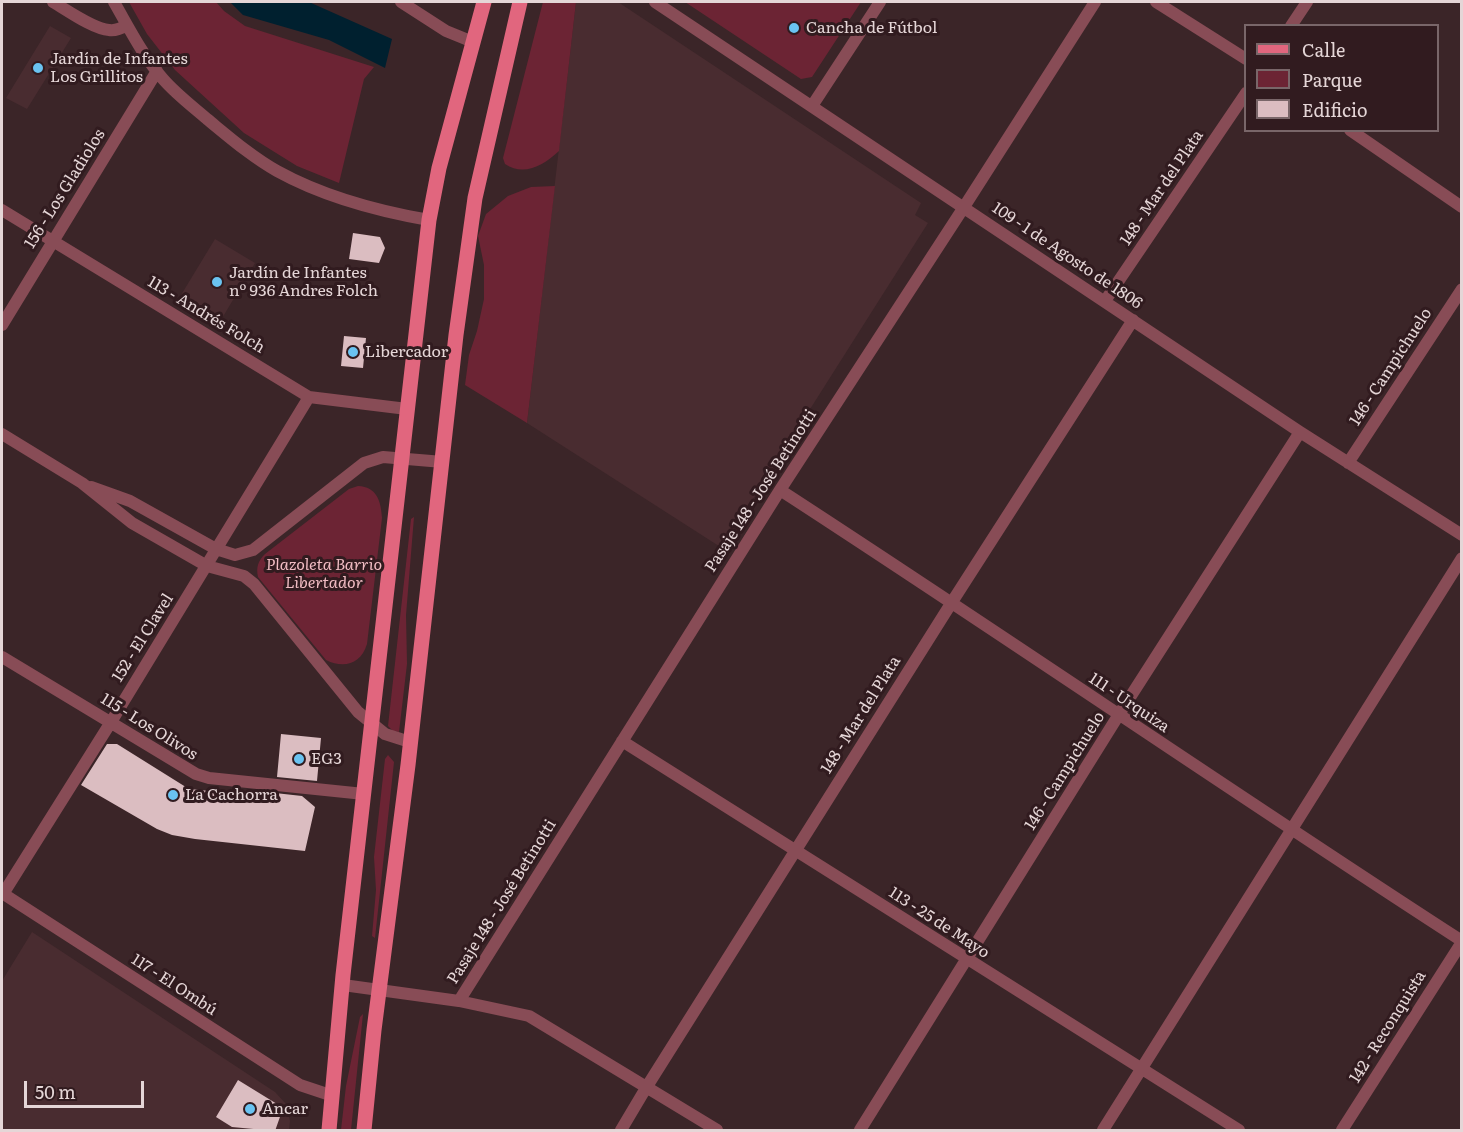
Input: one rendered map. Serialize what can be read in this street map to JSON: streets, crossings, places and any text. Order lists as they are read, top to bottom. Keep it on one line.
{"streets":{"street":["148 - Mar del Plata","156 - Los Gladiolos","109 - 1 de Agosto de 1806","113 - Andrés Folch","146 - Campichuelo","Pasaje 148 - José Betinotti","152 - El Clavel","111 - Urquiza","115 - Los Olivos","113 - 25 de Mayo","117 - El Ombú","142 - Reconquista"]},"crossings":[["148 - Mar del Plata","109 - 1 de Agosto de 1806"],["148 - Mar del Plata","111 - Urquiza"],["148 - Mar del Plata","113 - 25 de Mayo"],["156 - Los Gladiolos","113 - Andrés Folch"],["109 - 1 de Agosto de 1806","146 - Campichuelo"],["109 - 1 de Agosto de 1806","Pasaje 148 - José Betinotti"],["113 - Andrés Folch","152 - El Clavel"],["146 - Campichuelo","111 - Urquiza"],["146 - Campichuelo","113 - 25 de Mayo"],["Pasaje 148 - José Betinotti","111 - Urquiza"],["Pasaje 148 - José Betinotti","113 - 25 de Mayo"],["152 - El Clavel","115 - Los Olivos"],["152 - El Clavel","117 - El Ombú"],["111 - Urquiza","142 - Reconquista"]],"parks":["Plazoleta Barrio Libertador"],"places":["Cancha de Fútbol","Jardín de Infantes Los Grillitos","Jardín de Infantes nº 936 Andres Folch","Libercador","EG3","La Cachorra","Ancar"],"legend":["Calle","Parque","Edificio"],"scale_bar":"50 m"}
